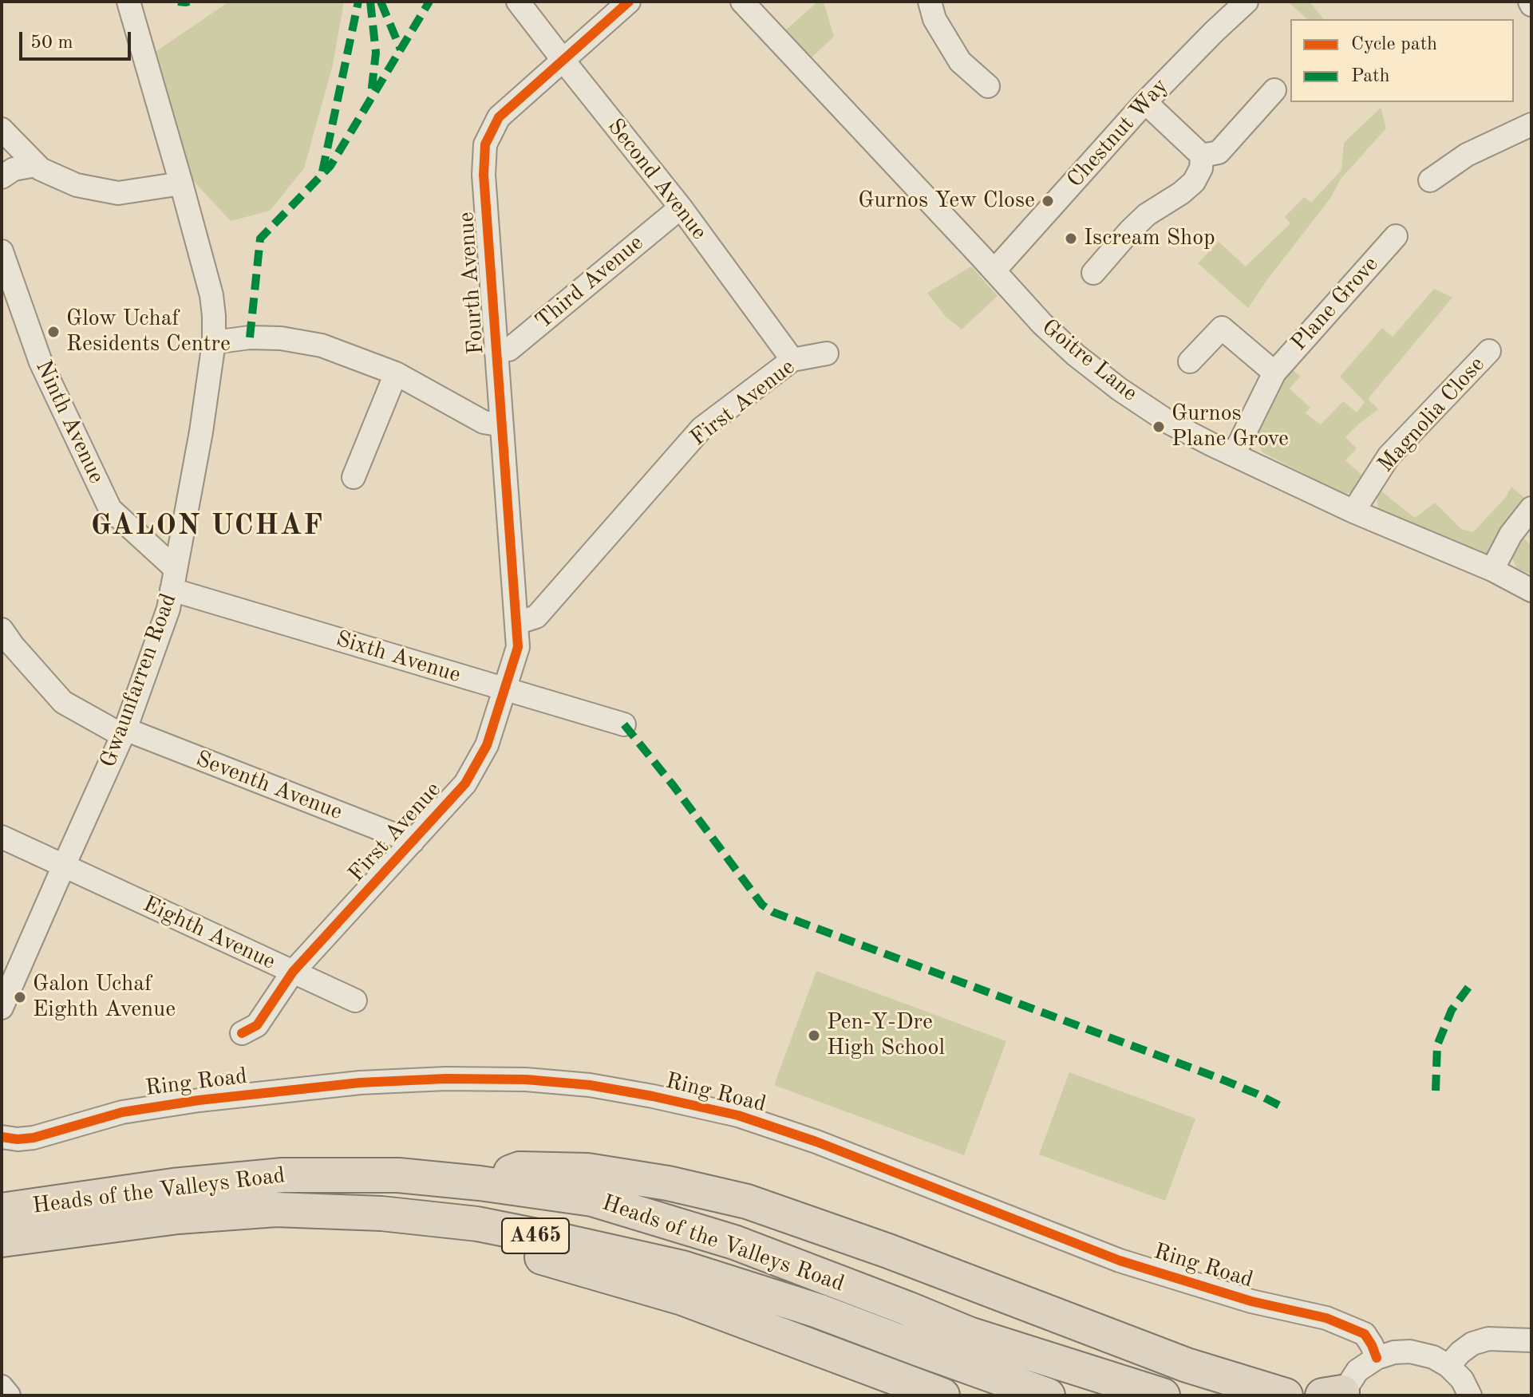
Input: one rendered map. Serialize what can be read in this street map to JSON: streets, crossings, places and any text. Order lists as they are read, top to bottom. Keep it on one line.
{"streets":{"highway":["Heads of the Valleys Road","A465"],"street":["Chestnut Way","Second Avenue","Third Avenue","Fourth Avenue","Plane Grove","Goitre Lane","First Avenue","Magnolia Close","Ninth Avenue","Sixth Avenue","Gwaunfarren Road","Seventh Avenue","Eighth Avenue","Ring Road"]},"crossings":[["Chestnut Way","Goitre Lane"],["Second Avenue","Third Avenue"],["Second Avenue","Fourth Avenue"],["Second Avenue","First Avenue"],["Third Avenue","Fourth Avenue"],["Fourth Avenue","First Avenue"],["Plane Grove","Goitre Lane"],["Goitre Lane","Magnolia Close"],["First Avenue","Sixth Avenue"],["First Avenue","Seventh Avenue"],["First Avenue","Eighth Avenue"],["Ninth Avenue","Sixth Avenue"],["Ninth Avenue","Gwaunfarren Road"],["Sixth Avenue","Gwaunfarren Road"],["Gwaunfarren Road","Seventh Avenue"],["Gwaunfarren Road","Eighth Avenue"]],"districts":["GALON UCHAF"],"places":["Gurnos Yew Close","Iscream Shop","Glow Uchaf Residents Centre","Gurnos Plane Grove","Galon Uchaf Eighth Avenue","Pen-Y-Dre High School"],"legend":["Cycle path","Path"],"scale_bar":"50 m"}
